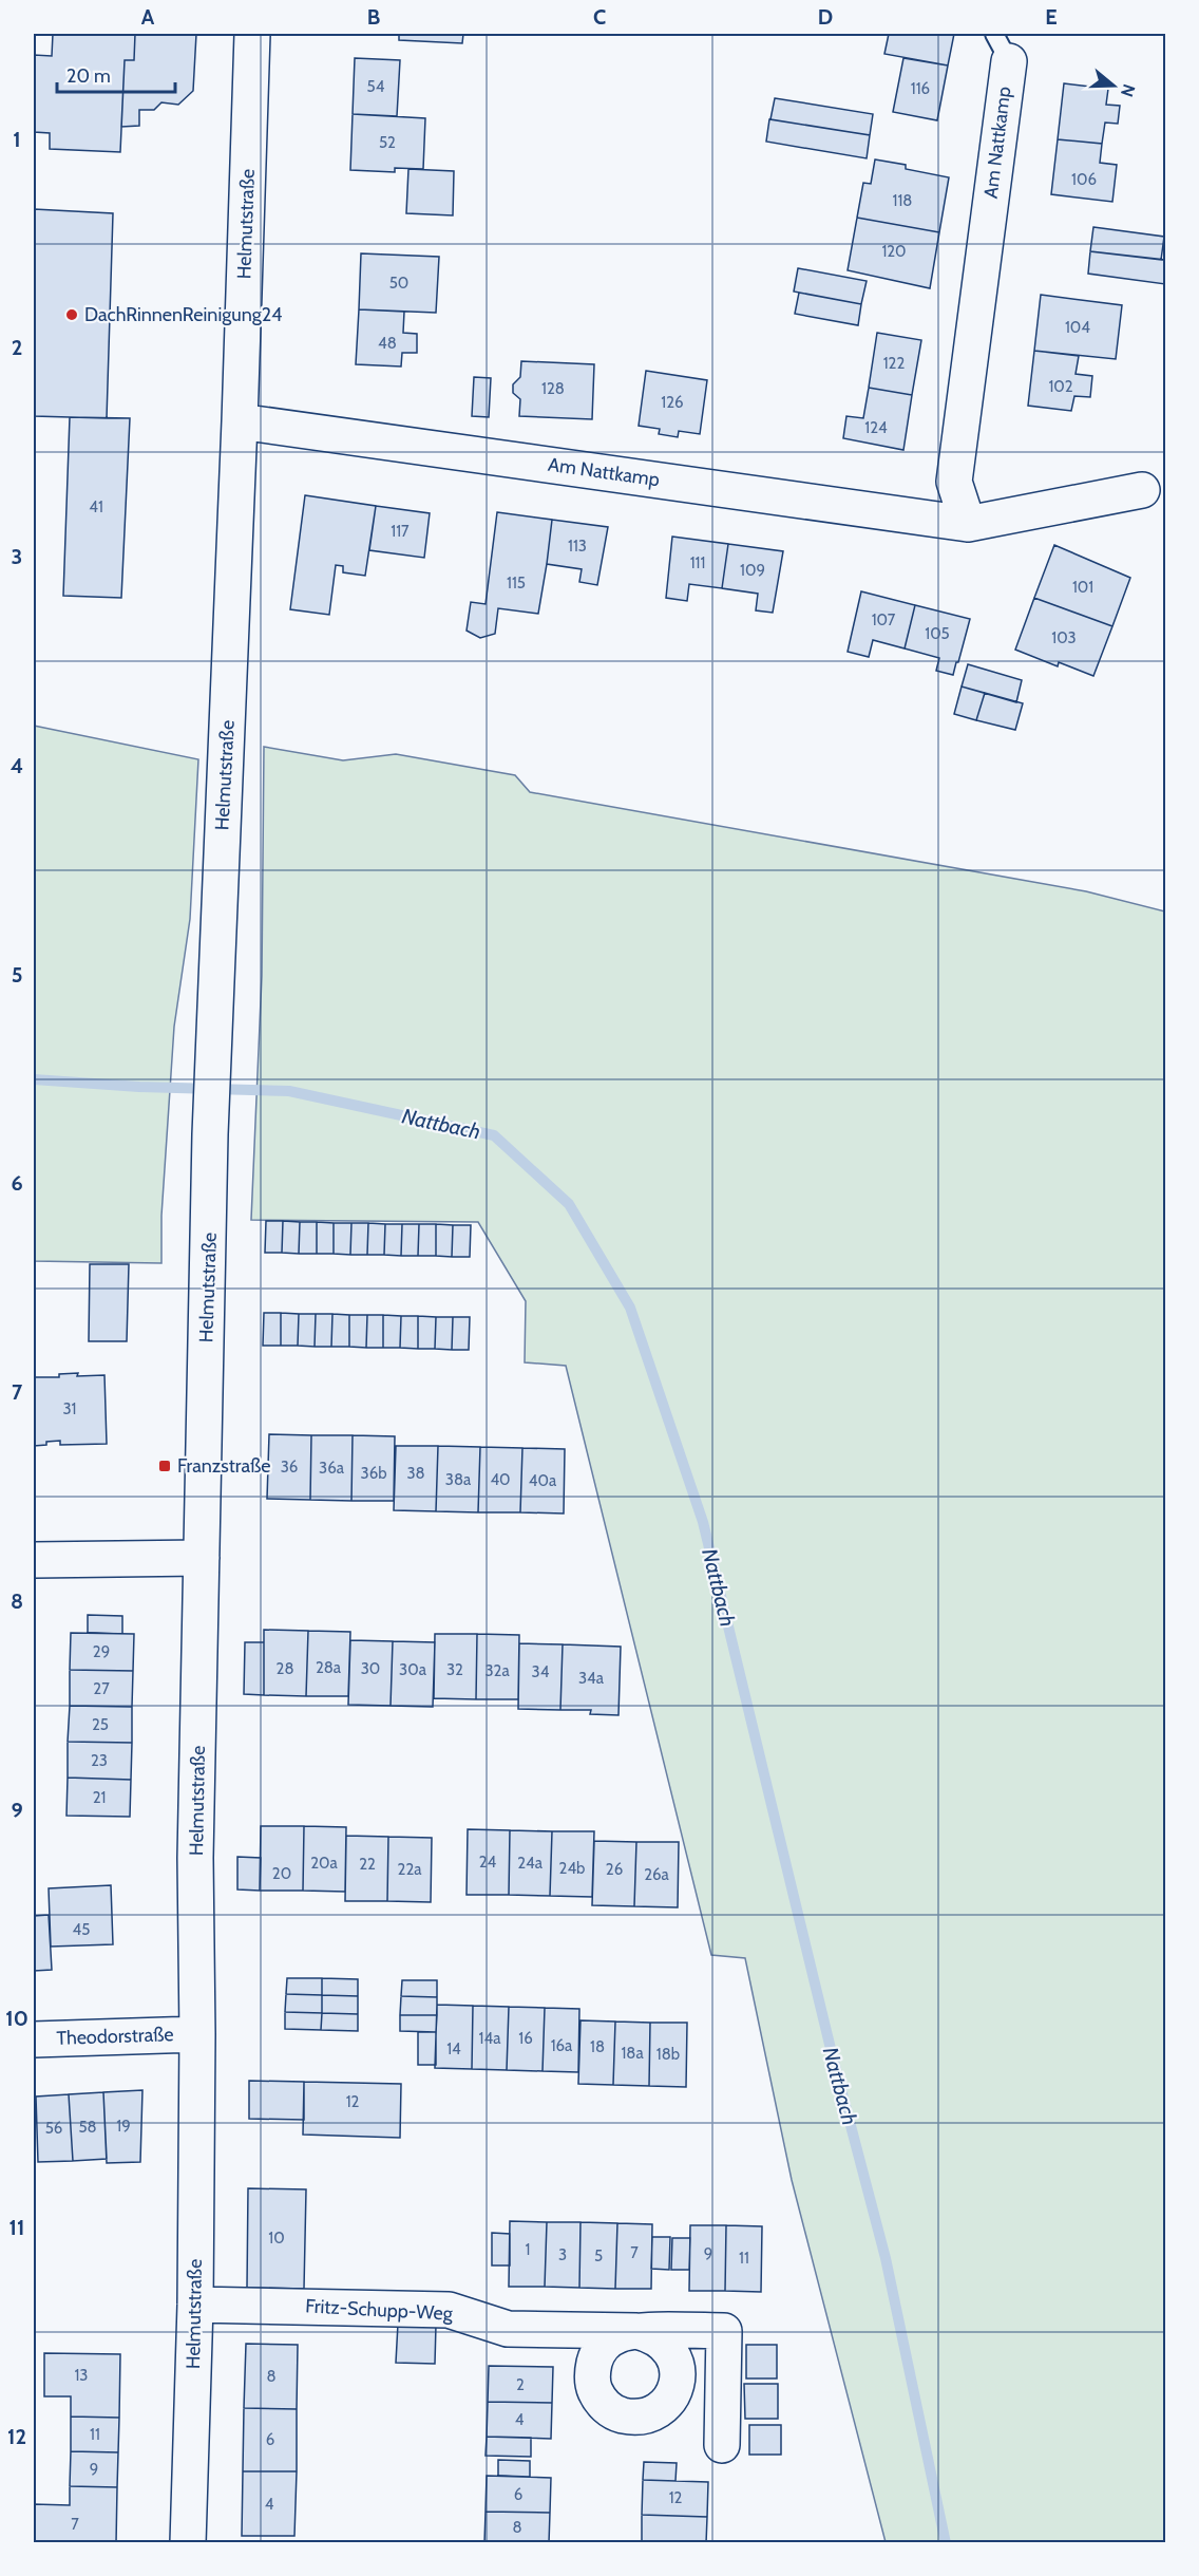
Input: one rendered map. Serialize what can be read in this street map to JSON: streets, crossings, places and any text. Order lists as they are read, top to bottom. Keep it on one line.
{"streets":{"street":["Am Nattkamp","Helmutstraße","Theodorstraße","Fritz-Schupp-Weg"]},"crossings":[["Am Nattkamp","Helmutstraße"],["Helmutstraße","Theodorstraße"],["Helmutstraße","Fritz-Schupp-Weg"]],"water":["Nattbach"],"places":{"other":["DachRinnenReinigung24"],"transit":["Franzstraße"]},"house_numbers":["54","116","52","106","118","120","50","104","48","122","102","128","126","124","41","117","113","111","109","115","101","107","105","103","31","36","36a","36b","38","38a","40","40a","29","28a","28","30","30a","32","32a","34","34a","27","25","23","21","24","20a","24a","22","24b","22a","26","20","26a","45","14a","16","16a","18","14","18a","18b","12","19","58","56","10","1","7","9","3","5","11","13","8","2","4","11","6","9","6","12","4","7","8"],"scale_bar":"20 m","north":"right","grid":{"columns":["A","B","C","D","E"],"rows":["1","2","3","4","5","6","7","8","9","10","11","12"]}}
